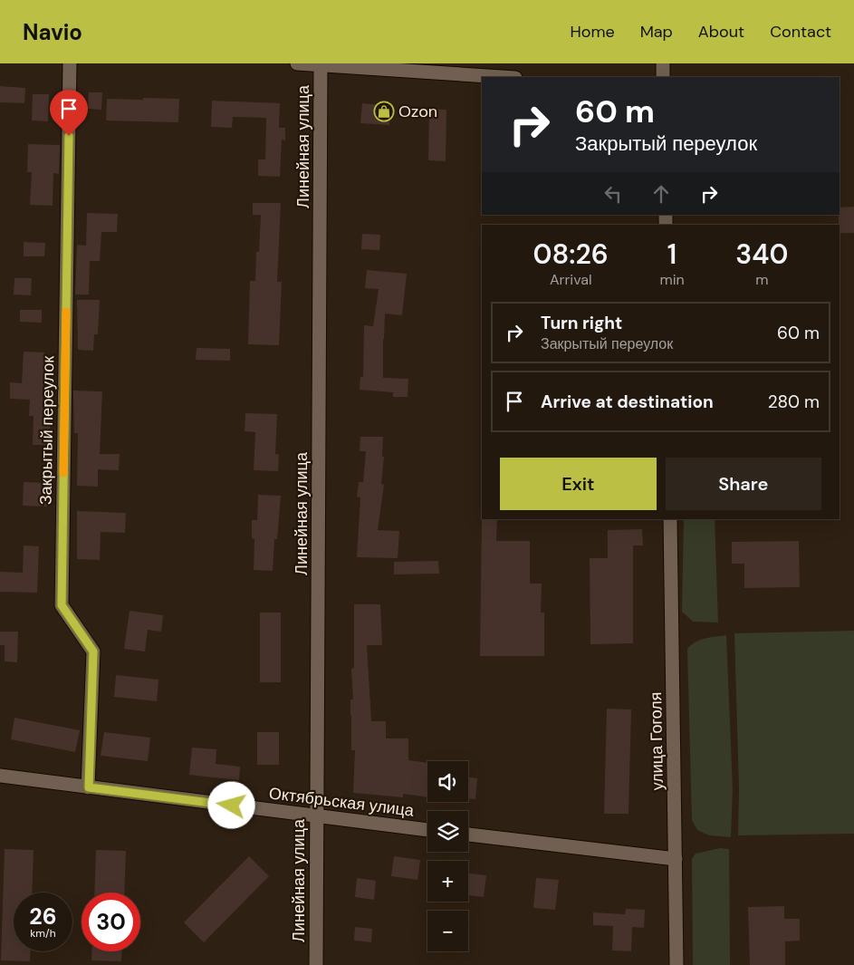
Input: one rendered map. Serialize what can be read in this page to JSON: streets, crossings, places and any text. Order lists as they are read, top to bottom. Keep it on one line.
{"streets":{"street":["Линейная улица","Закрытый переулок","улица Гоголя","Октябрьская улица"]},"crossings":[["Линейная улица","Октябрьская улица"],["Закрытый переулок","Октябрьская улица"]],"places":{"shop":["Ozon"]},"page":{"header":"Navio","nav":["Home","Map","About","Contact"],"turn":["60 m","Закрытый переулок"],"eta":["08:26","Arrival","1","min","340","m"],"list":[{"name":"Turn right","note":"Закрытый переулок","value":"60 m"},{"name":"Arrive at destination","value":"280 m"}],"buttons":["Exit","Share"],"map_buttons":["+","−"],"speed":"26 km/h","limit":"30"}}
